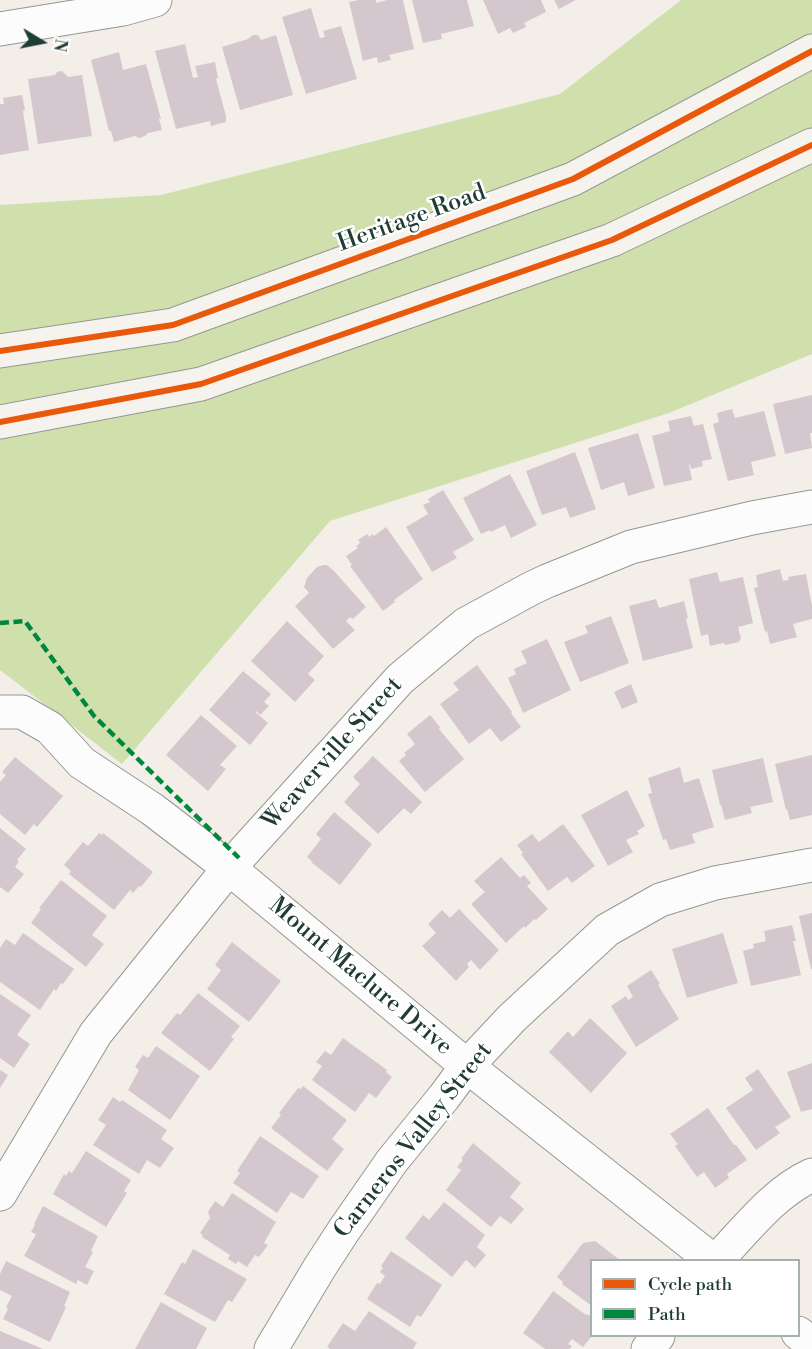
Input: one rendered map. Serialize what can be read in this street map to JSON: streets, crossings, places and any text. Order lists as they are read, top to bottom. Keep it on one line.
{"streets":{"main road":["Heritage Road"],"street":["Weaverville Street","Mount Maclure Drive","Carneros Valley Street"]},"crossings":[["Weaverville Street","Mount Maclure Drive"],["Mount Maclure Drive","Carneros Valley Street"]],"legend":["Cycle path","Path"],"north":"right"}
